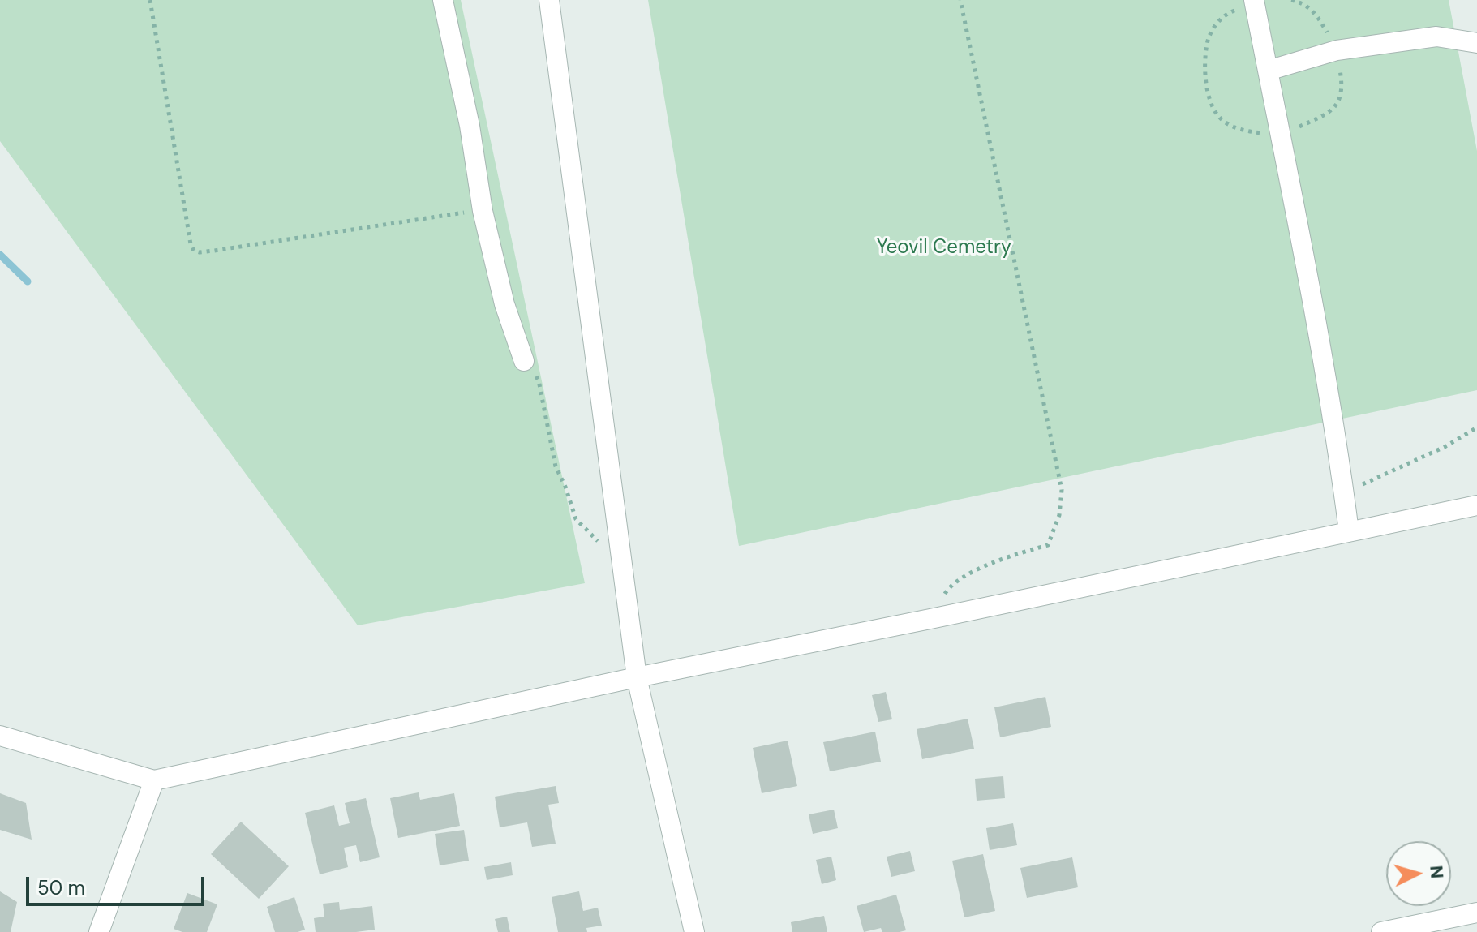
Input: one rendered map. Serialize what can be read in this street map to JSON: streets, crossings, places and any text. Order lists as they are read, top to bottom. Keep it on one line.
{"parks":["Yeovil Cemetry"],"scale_bar":"50 m","north":"right"}
